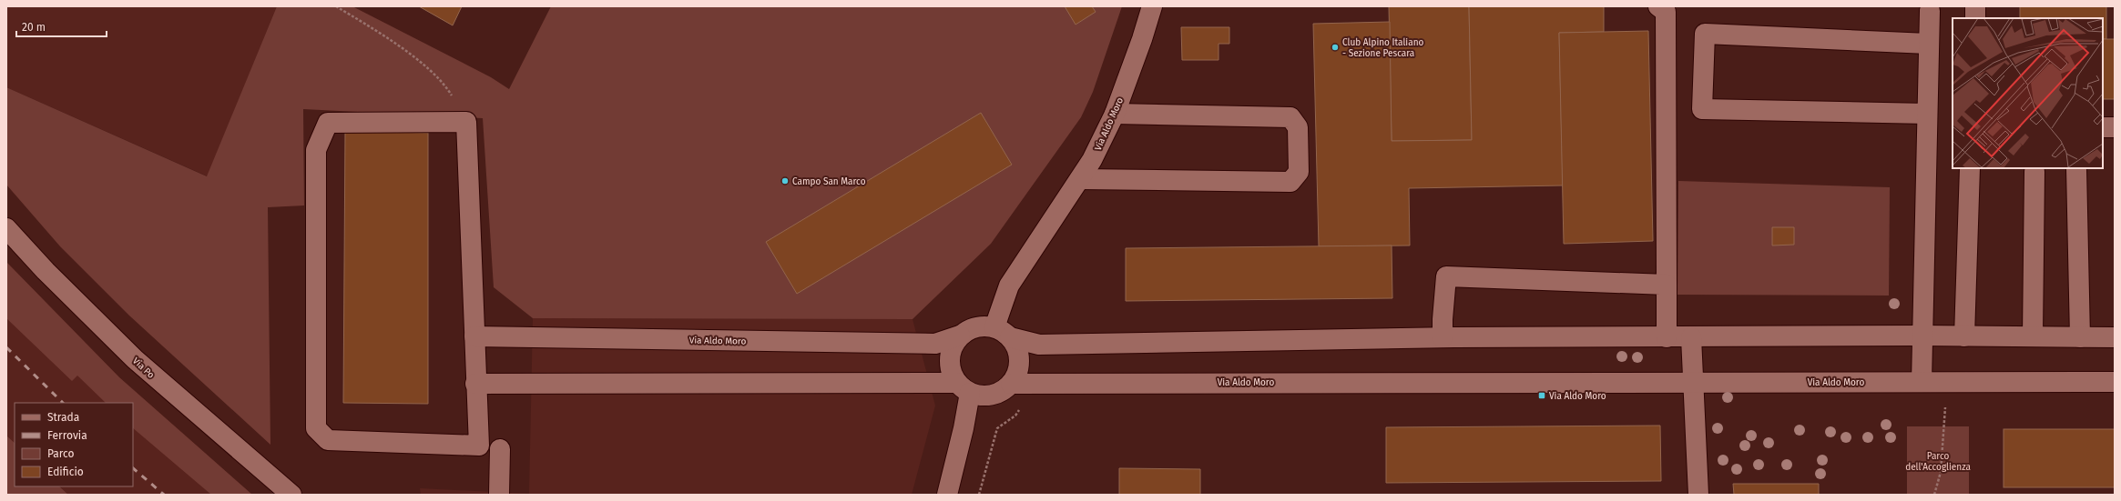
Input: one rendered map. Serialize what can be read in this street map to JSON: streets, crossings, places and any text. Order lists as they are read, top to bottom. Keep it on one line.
{"streets":{"street":["Via Aldo Moro","Via Po"]},"parks":["Parco dell'Accoglienza"],"places":{"other":["Club Alpino Italiano - Sezione Pescara","Campo San Marco"],"transit":["Via Aldo Moro"]},"legend":["Strada","Ferrovia","Parco","Edificio"],"scale_bar":"20 m"}
